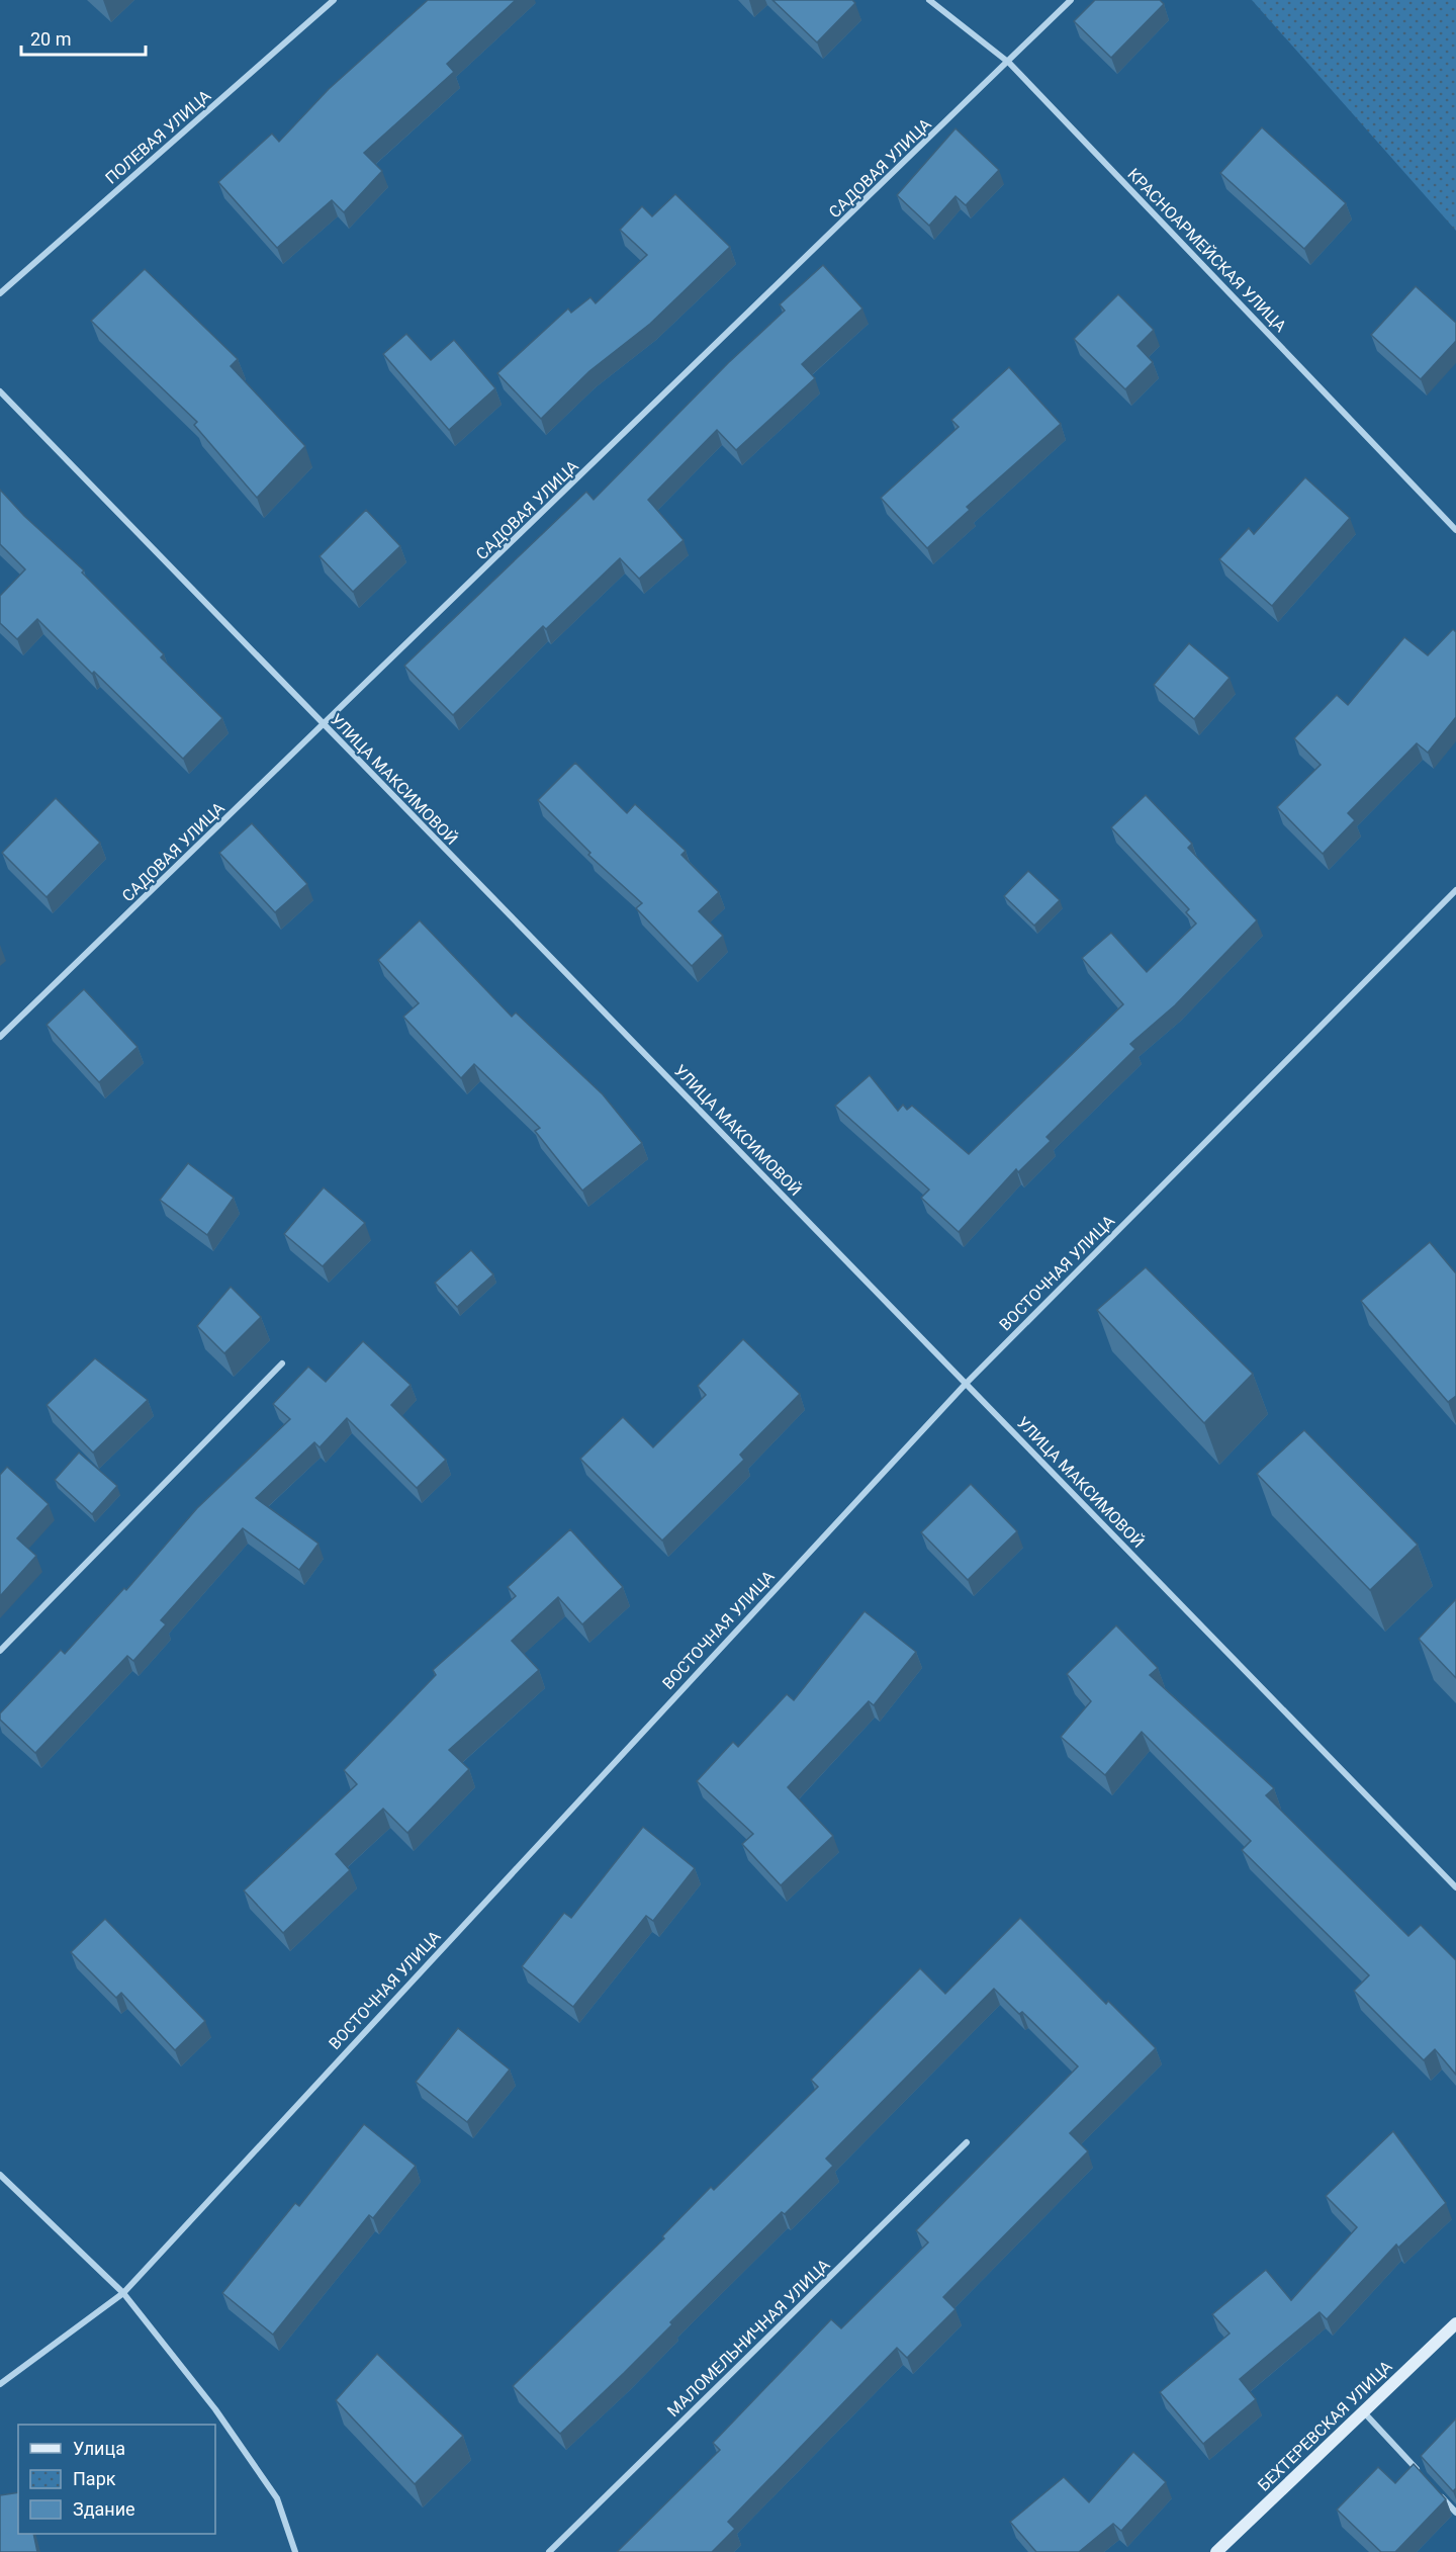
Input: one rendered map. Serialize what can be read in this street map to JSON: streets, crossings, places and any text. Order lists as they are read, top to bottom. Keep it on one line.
{"streets":{"main road":["БЕХТЕРЕВСКАЯ УЛИЦА"],"street":["ПОЛЕВАЯ УЛИЦА","САДОВАЯ УЛИЦА","КРАСНОАРМЕЙСКАЯ УЛИЦА","УЛИЦА МАКСИМОВОЙ","ВОСТОЧНАЯ УЛИЦА","МАЛОМЕЛЬНИЧНАЯ УЛИЦА"]},"crossings":[["САДОВАЯ УЛИЦА","КРАСНОАРМЕЙСКАЯ УЛИЦА"],["САДОВАЯ УЛИЦА","УЛИЦА МАКСИМОВОЙ"],["УЛИЦА МАКСИМОВОЙ","ВОСТОЧНАЯ УЛИЦА"]],"legend":["Улица","Парк","Здание"],"scale_bar":"20 m"}
